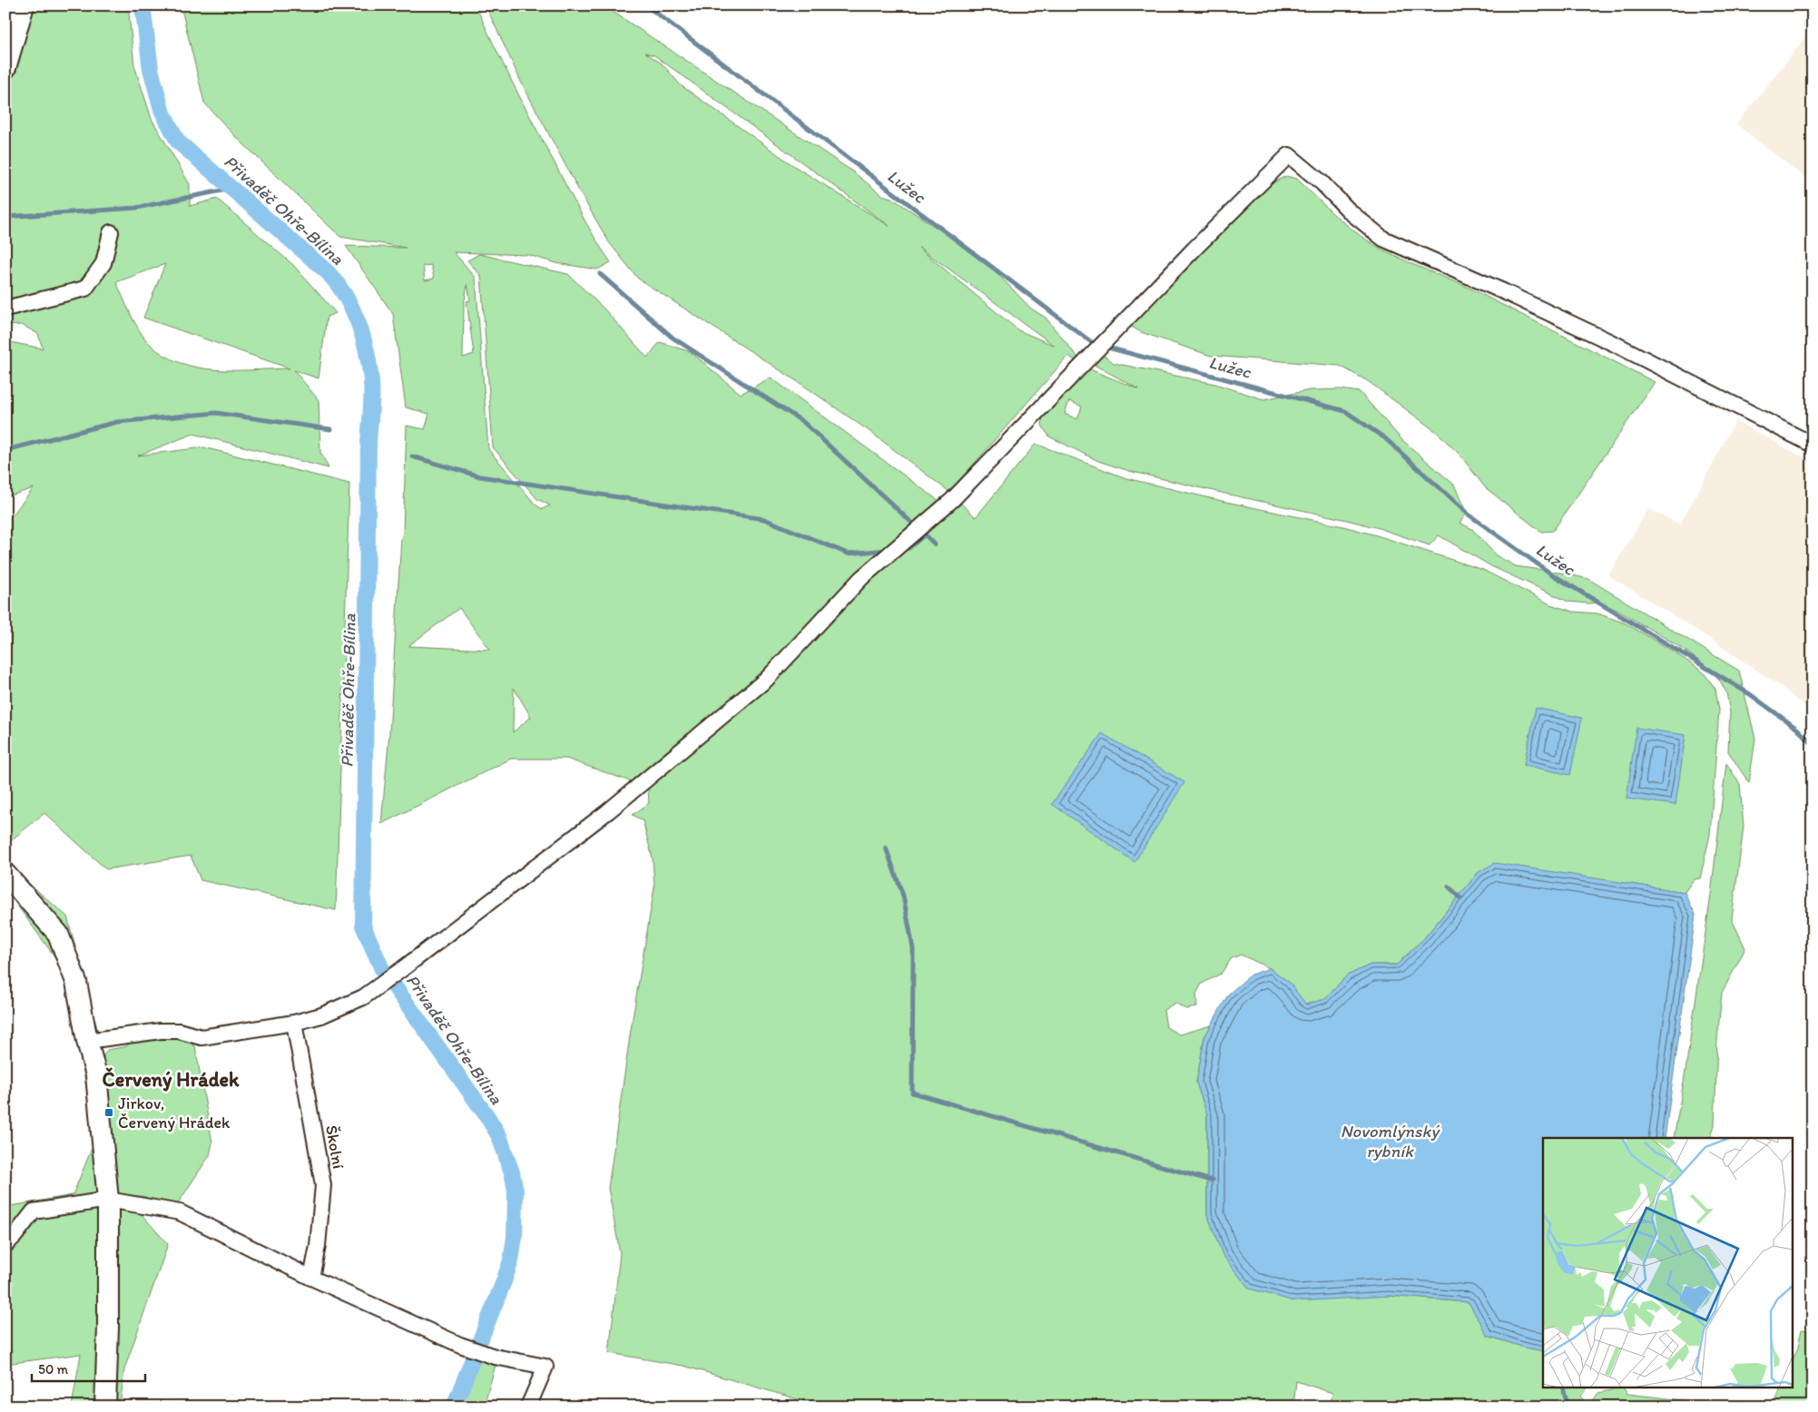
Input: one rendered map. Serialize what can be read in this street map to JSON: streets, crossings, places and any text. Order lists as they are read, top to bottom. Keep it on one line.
{"streets":{"street":["Školní"]},"districts":["Červený Hrádek"],"water":["Lužec","Přivaděč Ohře-Bílina","Novomlýnský rybník"],"places":{"transit":["Jirkov, Červený Hrádek"]},"scale_bar":"50 m"}
